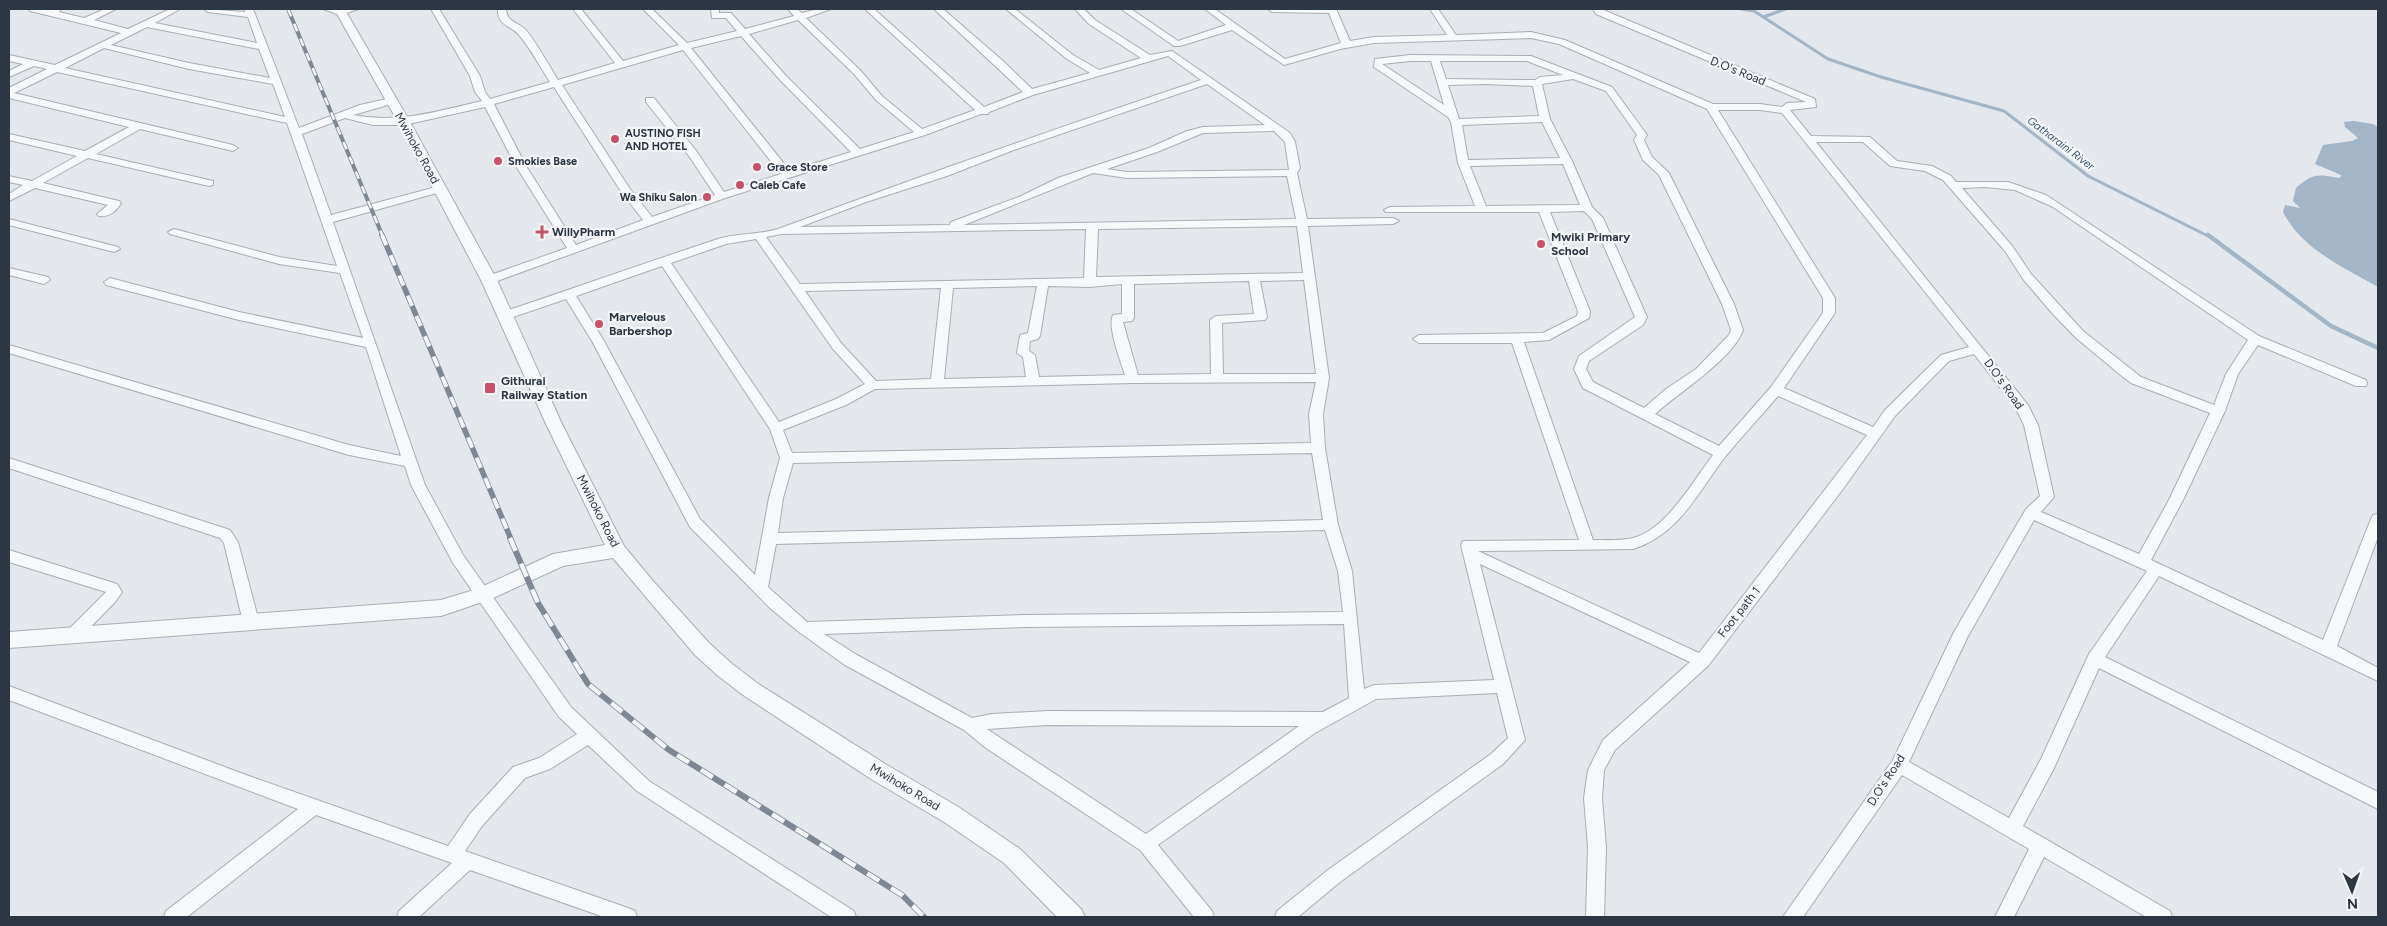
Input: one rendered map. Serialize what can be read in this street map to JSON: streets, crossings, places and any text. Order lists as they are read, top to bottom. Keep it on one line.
{"streets":{"street":["D.O's Road","Mwihoko Road","Foot path 1"]},"crossings":[["D.O's Road","Foot path 1"]],"water":["Gatharaini River"],"places":{"other":["AUSTINO FISH AND HOTEL","Smokies Base","Grace Store","Caleb Cafe","Wa Shiku Salon","Mwiki Primary School","Marvelous Barbershop"],"health":["WillyPharm"],"transit":["Githurai Railway Station"]},"north":"bottom"}
